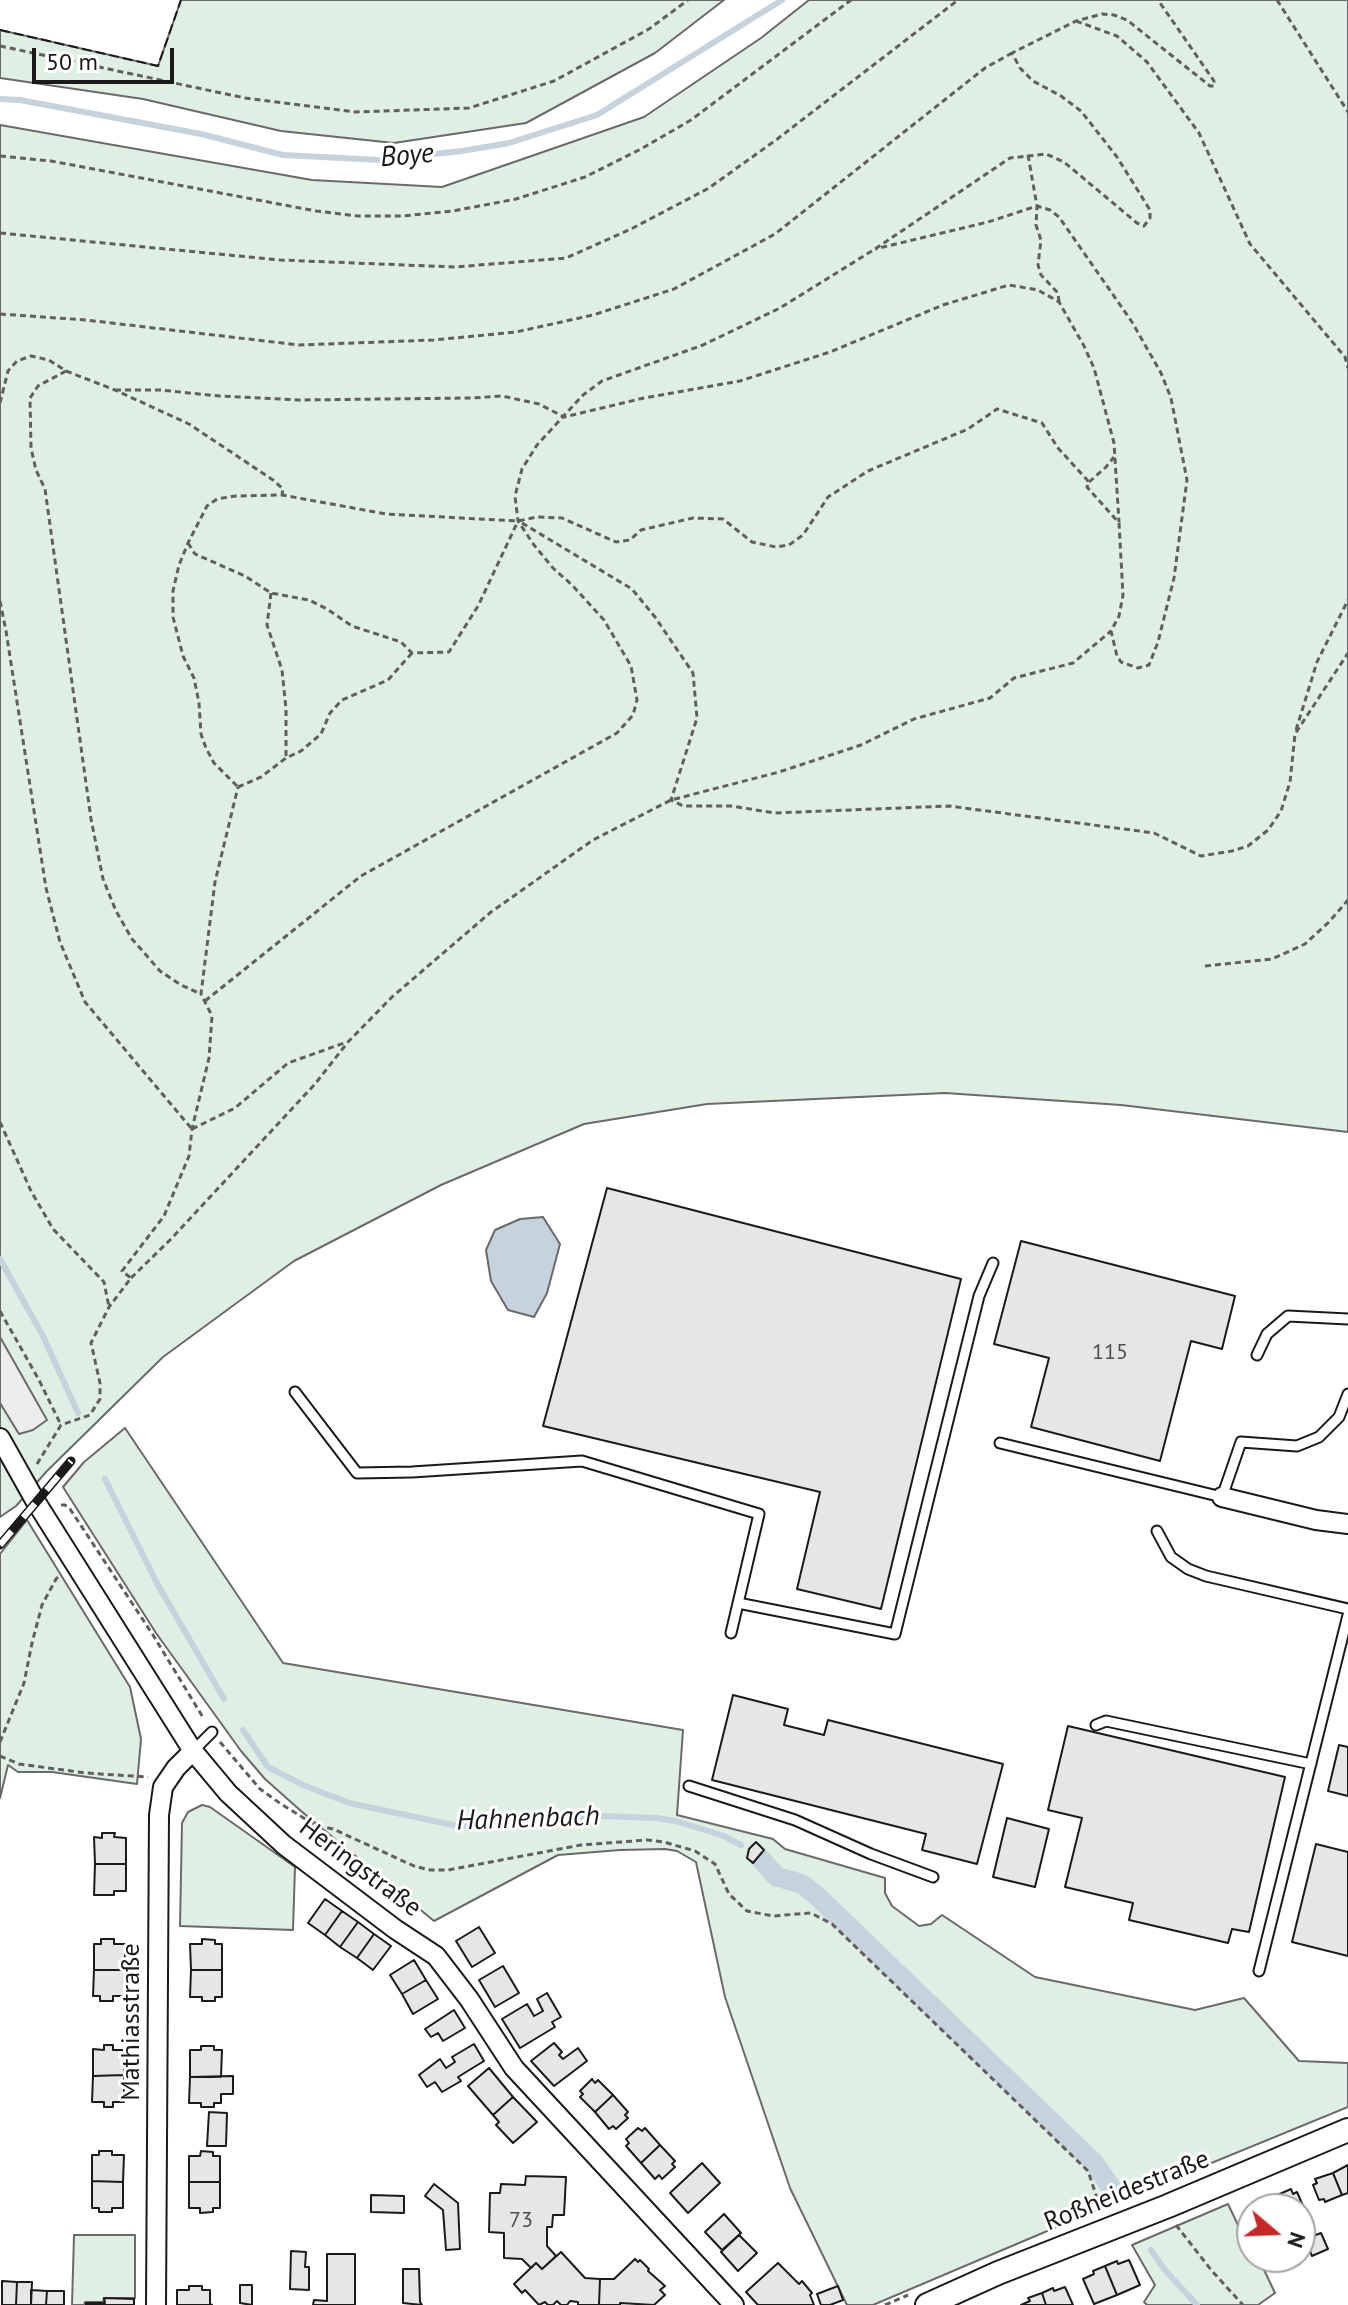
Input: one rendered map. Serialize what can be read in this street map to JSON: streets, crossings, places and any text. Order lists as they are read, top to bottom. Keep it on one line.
{"streets":{"street":["Heringstraße","Mathiasstraße","Roßheidestraße"]},"crossings":[["Heringstraße","Mathiasstraße"]],"water":["Boye","Hahnenbach"],"house_numbers":["115","73"],"scale_bar":"50 m","north":"right"}
